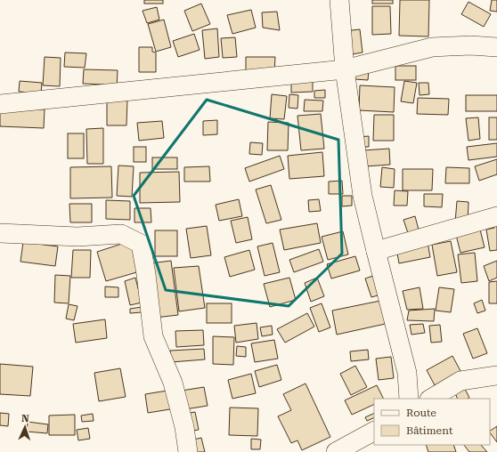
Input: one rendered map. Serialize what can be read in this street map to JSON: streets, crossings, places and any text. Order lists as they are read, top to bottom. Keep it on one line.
{"legend":["Route","Bâtiment"],"north":"top"}
